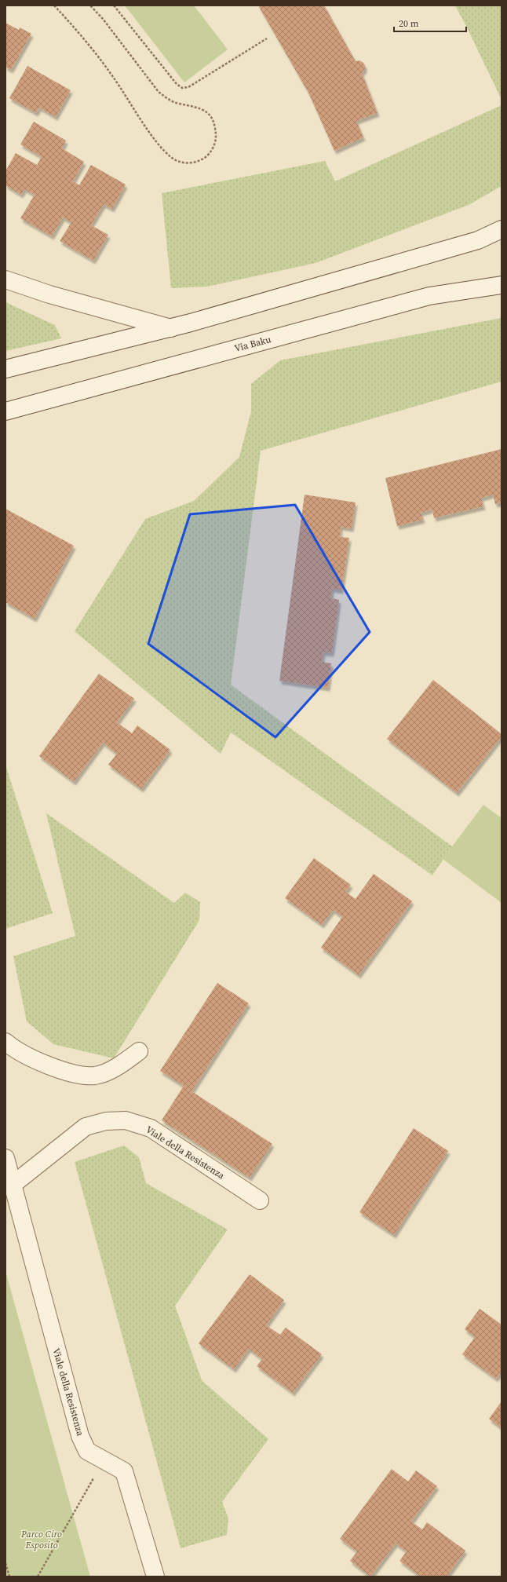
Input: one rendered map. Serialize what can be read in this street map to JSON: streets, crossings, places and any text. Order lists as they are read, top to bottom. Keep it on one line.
{"streets":{"street":["Via Baku","Viale della Resistenza"]},"parks":["Parco Ciro Esposito"],"scale_bar":"20 m"}
